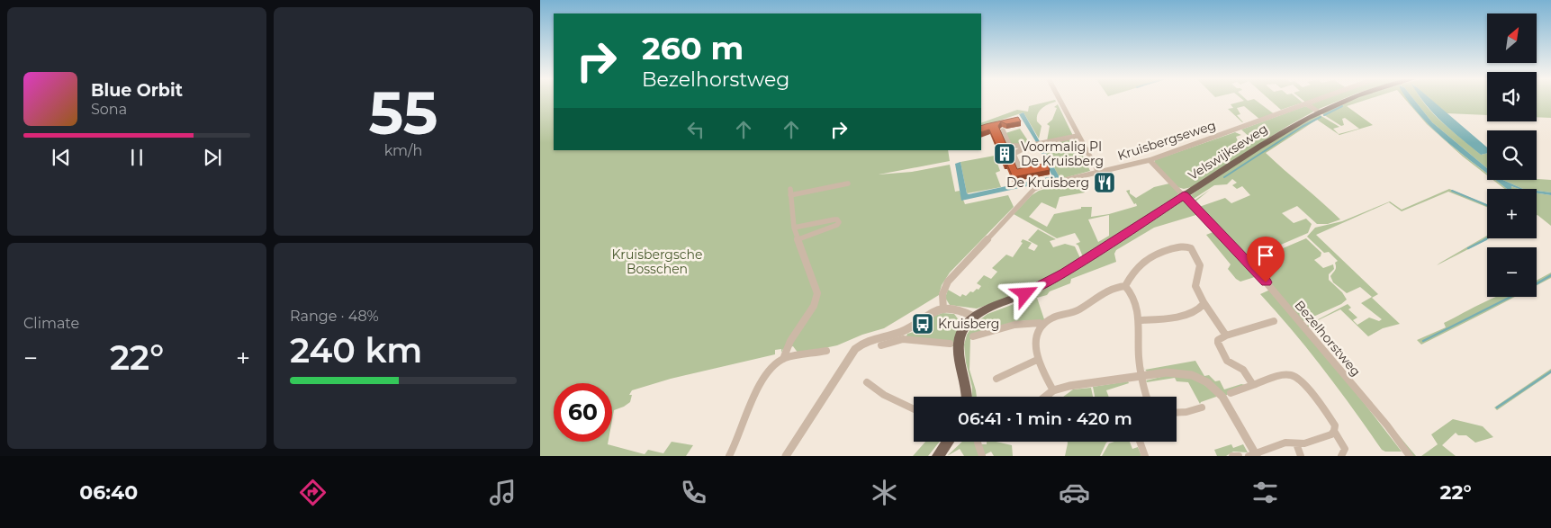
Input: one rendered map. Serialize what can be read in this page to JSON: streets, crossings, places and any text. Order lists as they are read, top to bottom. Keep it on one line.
{"streets":{"main road":["Velswijkseweg"],"street":["Kruisbergseweg","Bezelhorstweg"]},"crossings":[["Kruisbergseweg","Bezelhorstweg"],["Velswijkseweg","Bezelhorstweg"]],"parks":["Kruisbergsche Bosschen"],"places":{"building":["Voormalig PI De Kruisberg"],"restaurant":["De Kruisberg"],"bus stop":["Kruisberg"]},"north":"top right","page":{"tile":[["55","km/h"],"Climate",["Range · 48%","240 km"]],"map_buttons":["+","−"],"turn":["260 m","Bezelhorstweg"],"song":["Blue Orbit","Sona"],"heat":["−","22°","+"],"limit":"60","trip":"06:41 · 1 min · 420 m","tabs":["06:40","22°"]}}
